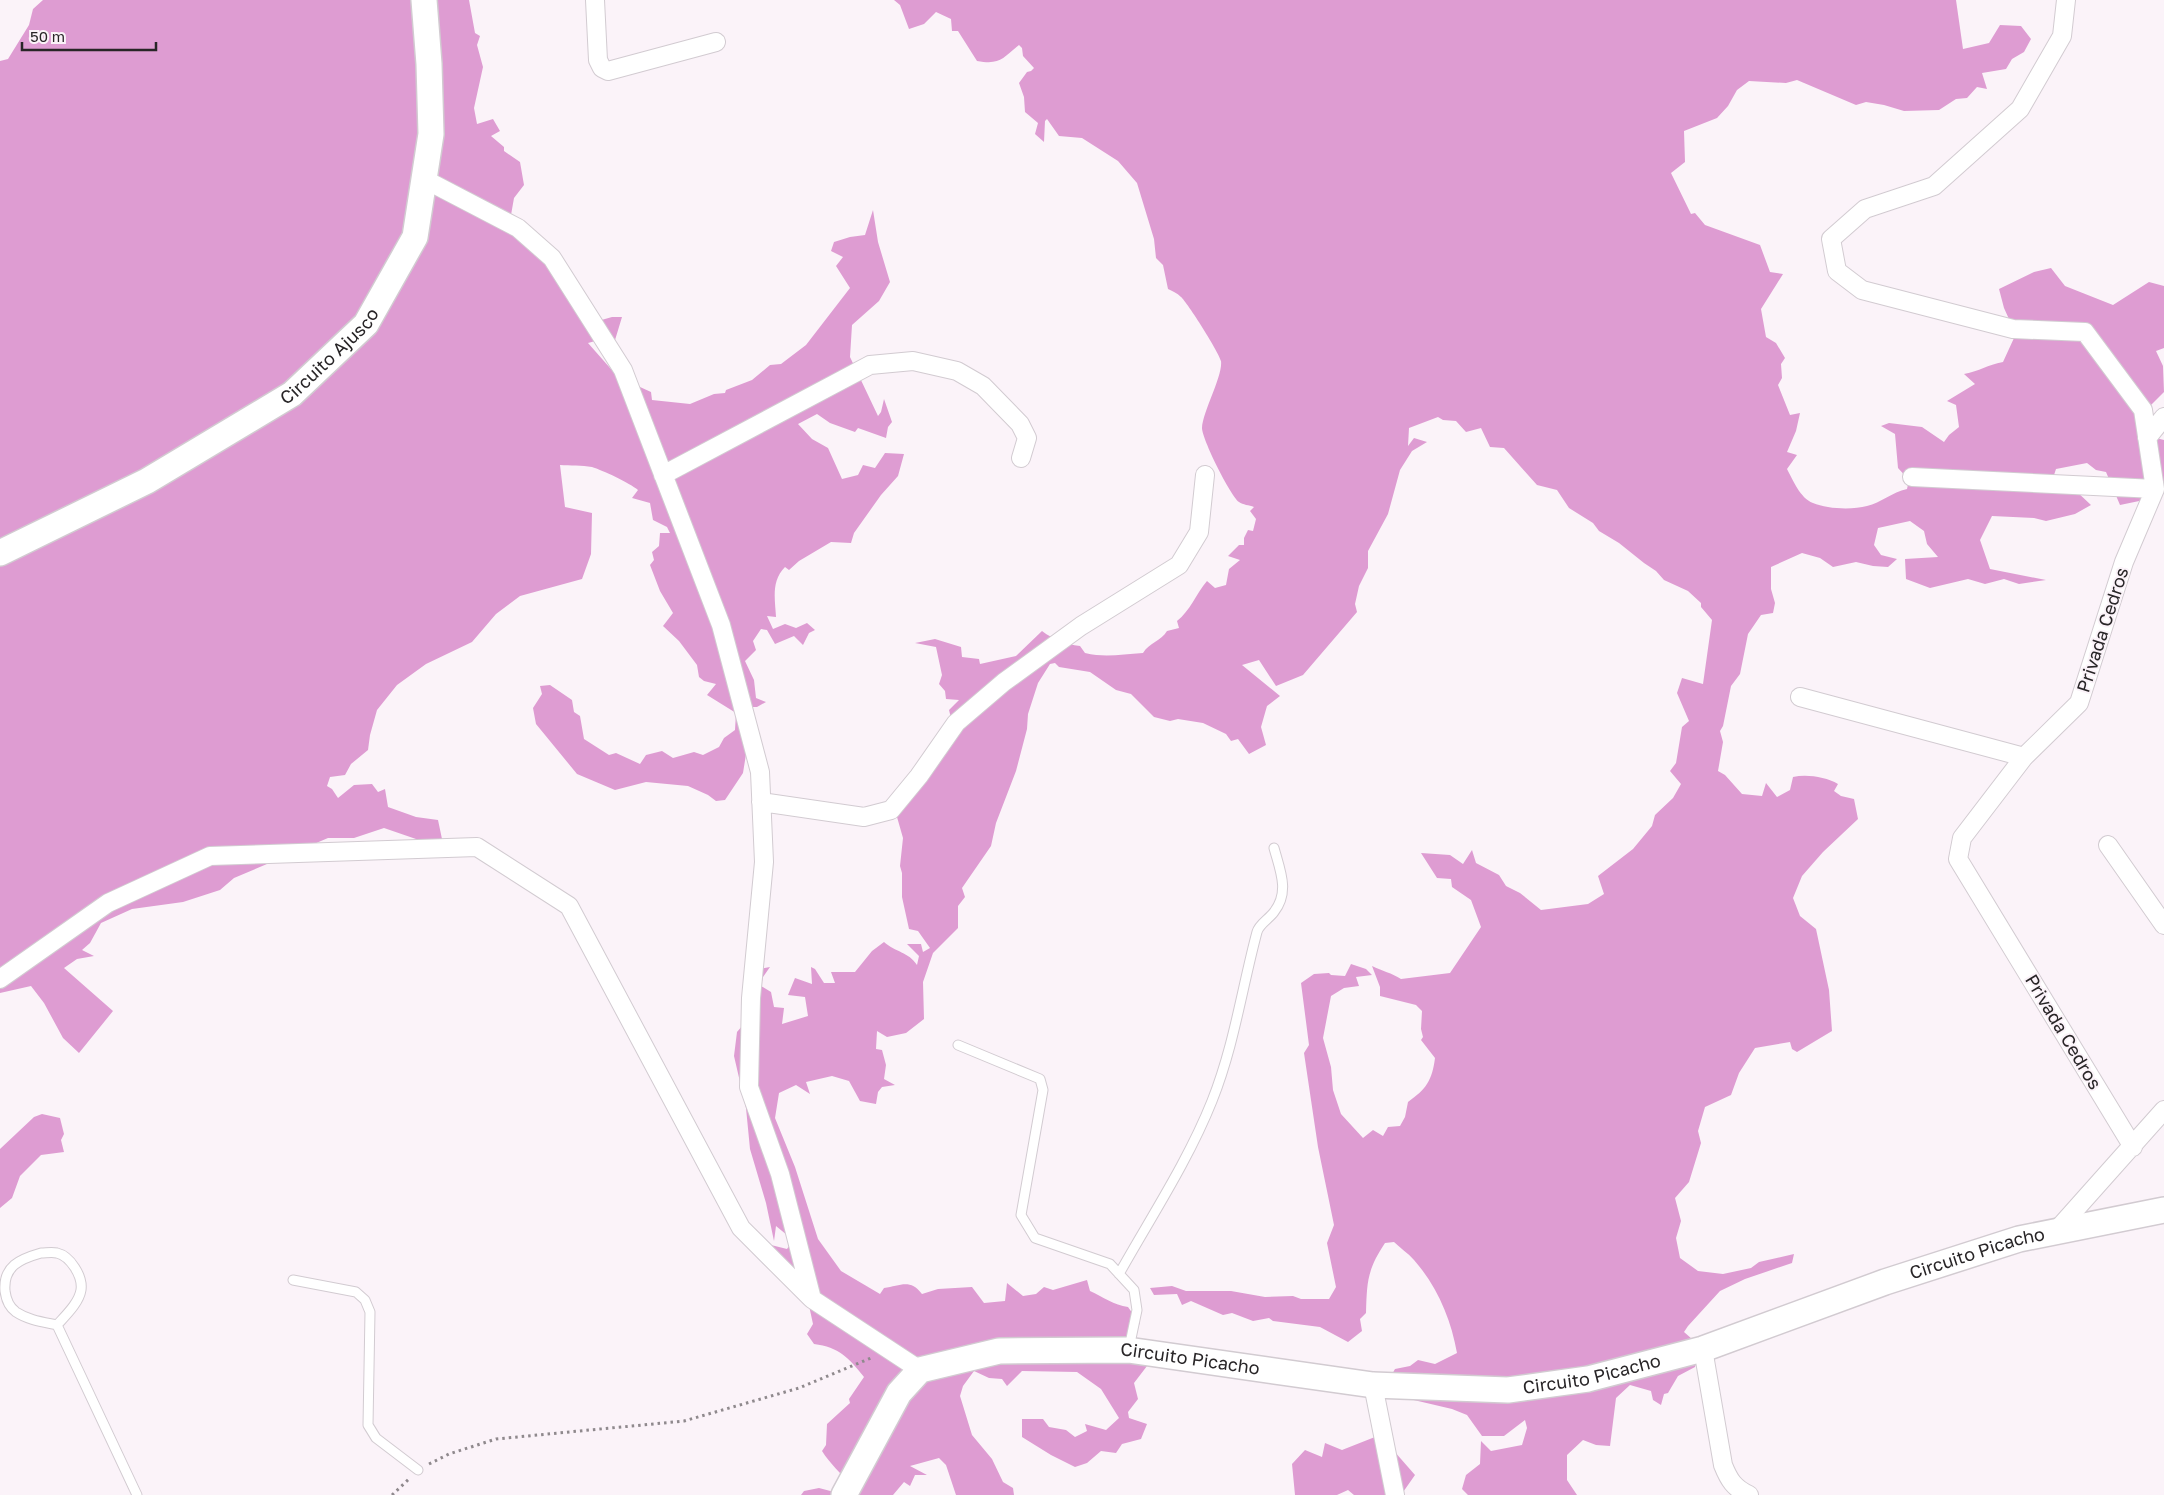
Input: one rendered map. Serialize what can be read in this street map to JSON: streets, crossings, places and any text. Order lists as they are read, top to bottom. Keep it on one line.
{"streets":{"main road":["Circuito Ajusco","Circuito Picacho"],"street":["Privada Cedros"]},"scale_bar":"50 m"}
